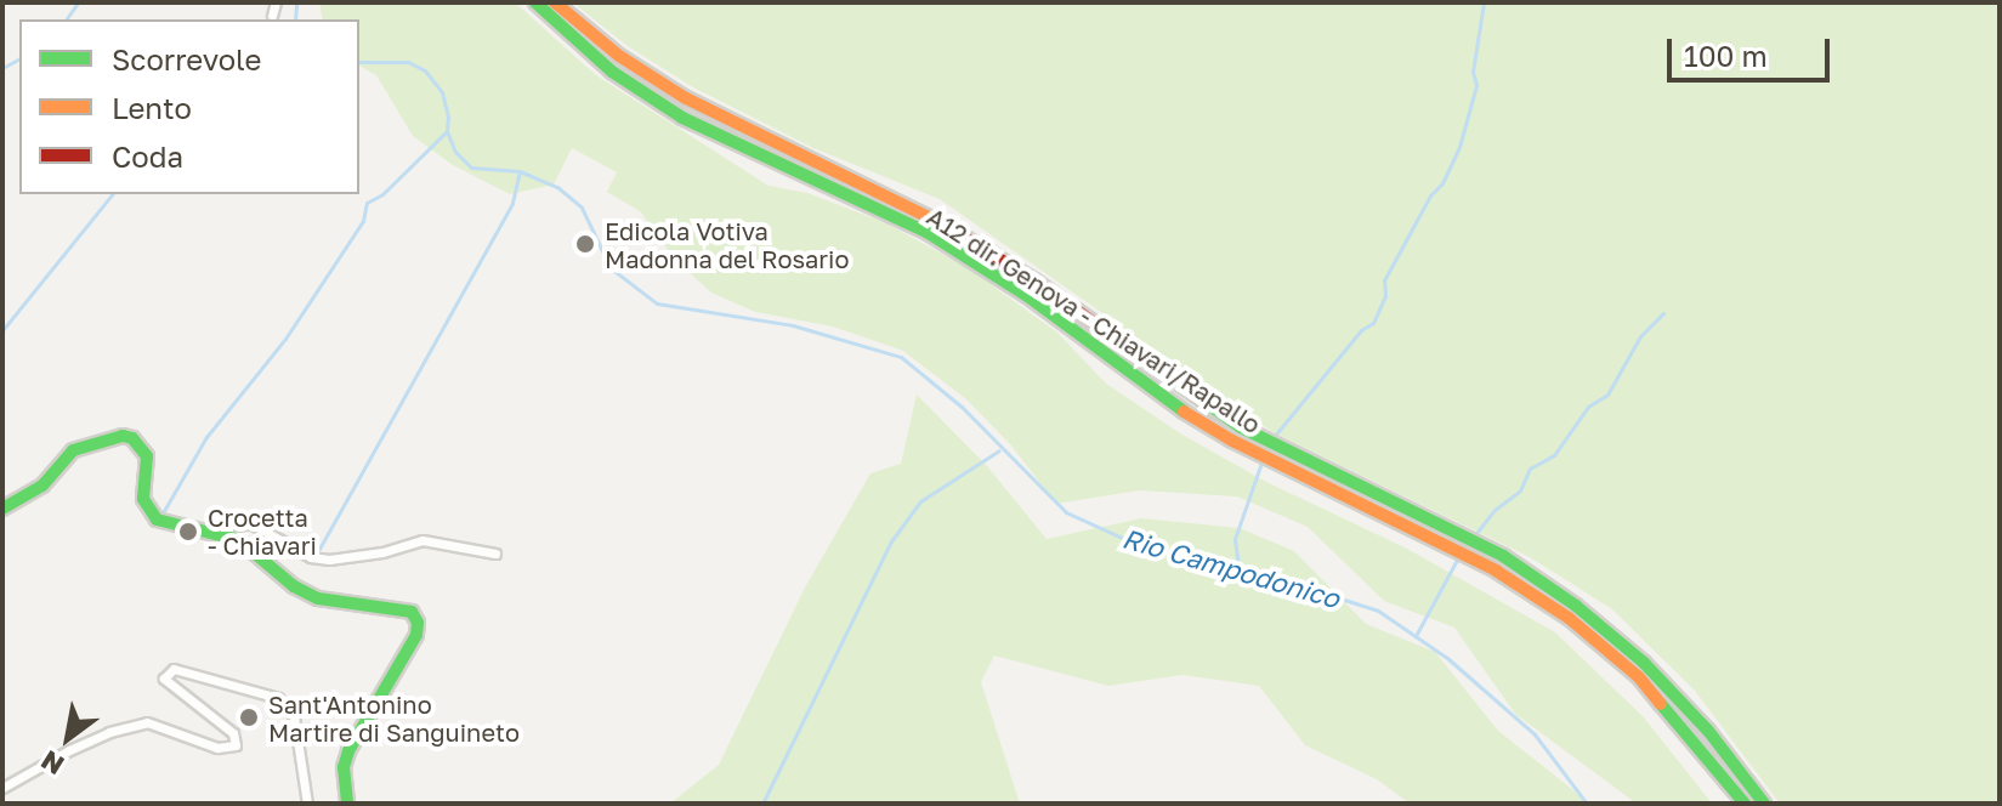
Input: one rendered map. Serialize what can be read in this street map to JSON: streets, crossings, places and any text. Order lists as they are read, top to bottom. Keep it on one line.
{"streets":{"main road":["A12 dir. Genova - Chiavari/Rapallo"]},"water":["Rio Campodonico"],"places":["Edicola Votiva Madonna del Rosario","Crocetta - Chiavari","Sant'Antonino Martire di Sanguineto"],"legend":["Scorrevole","Lento","Coda"],"scale_bar":"100 m","north":"bottom left"}
